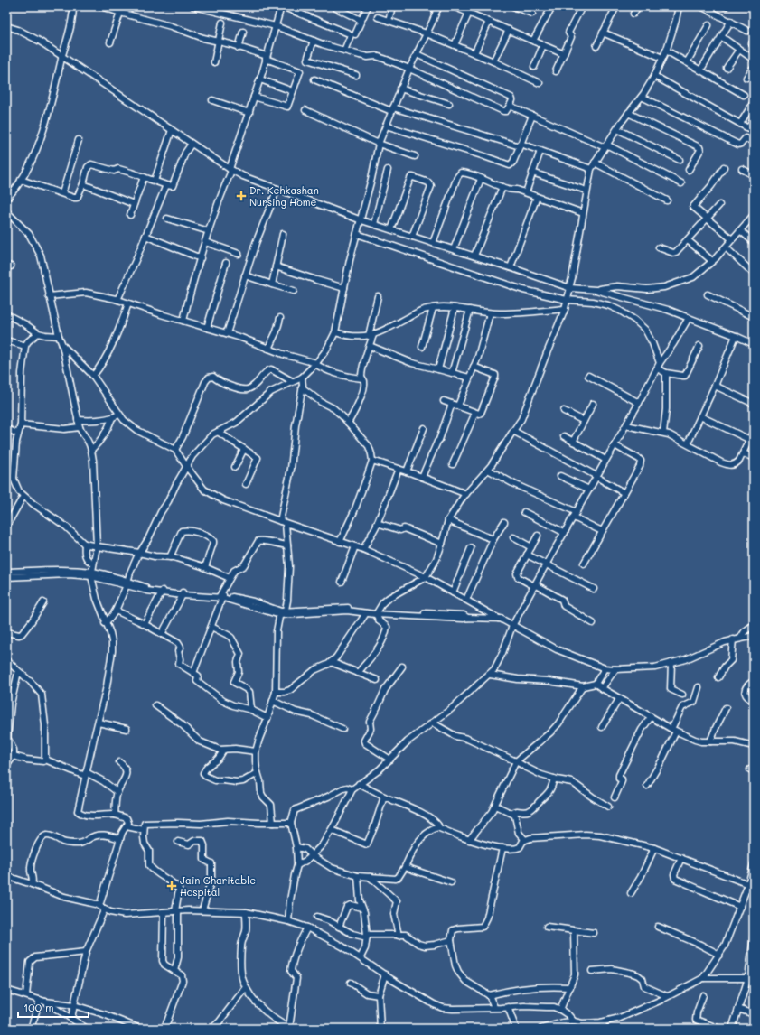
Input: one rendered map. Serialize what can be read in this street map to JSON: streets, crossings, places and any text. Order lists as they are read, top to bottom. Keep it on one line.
{"places":{"health":["Dr. Kehkashan Nursing Home","Jain Charitable Hospital"]},"scale_bar":"100 m"}
